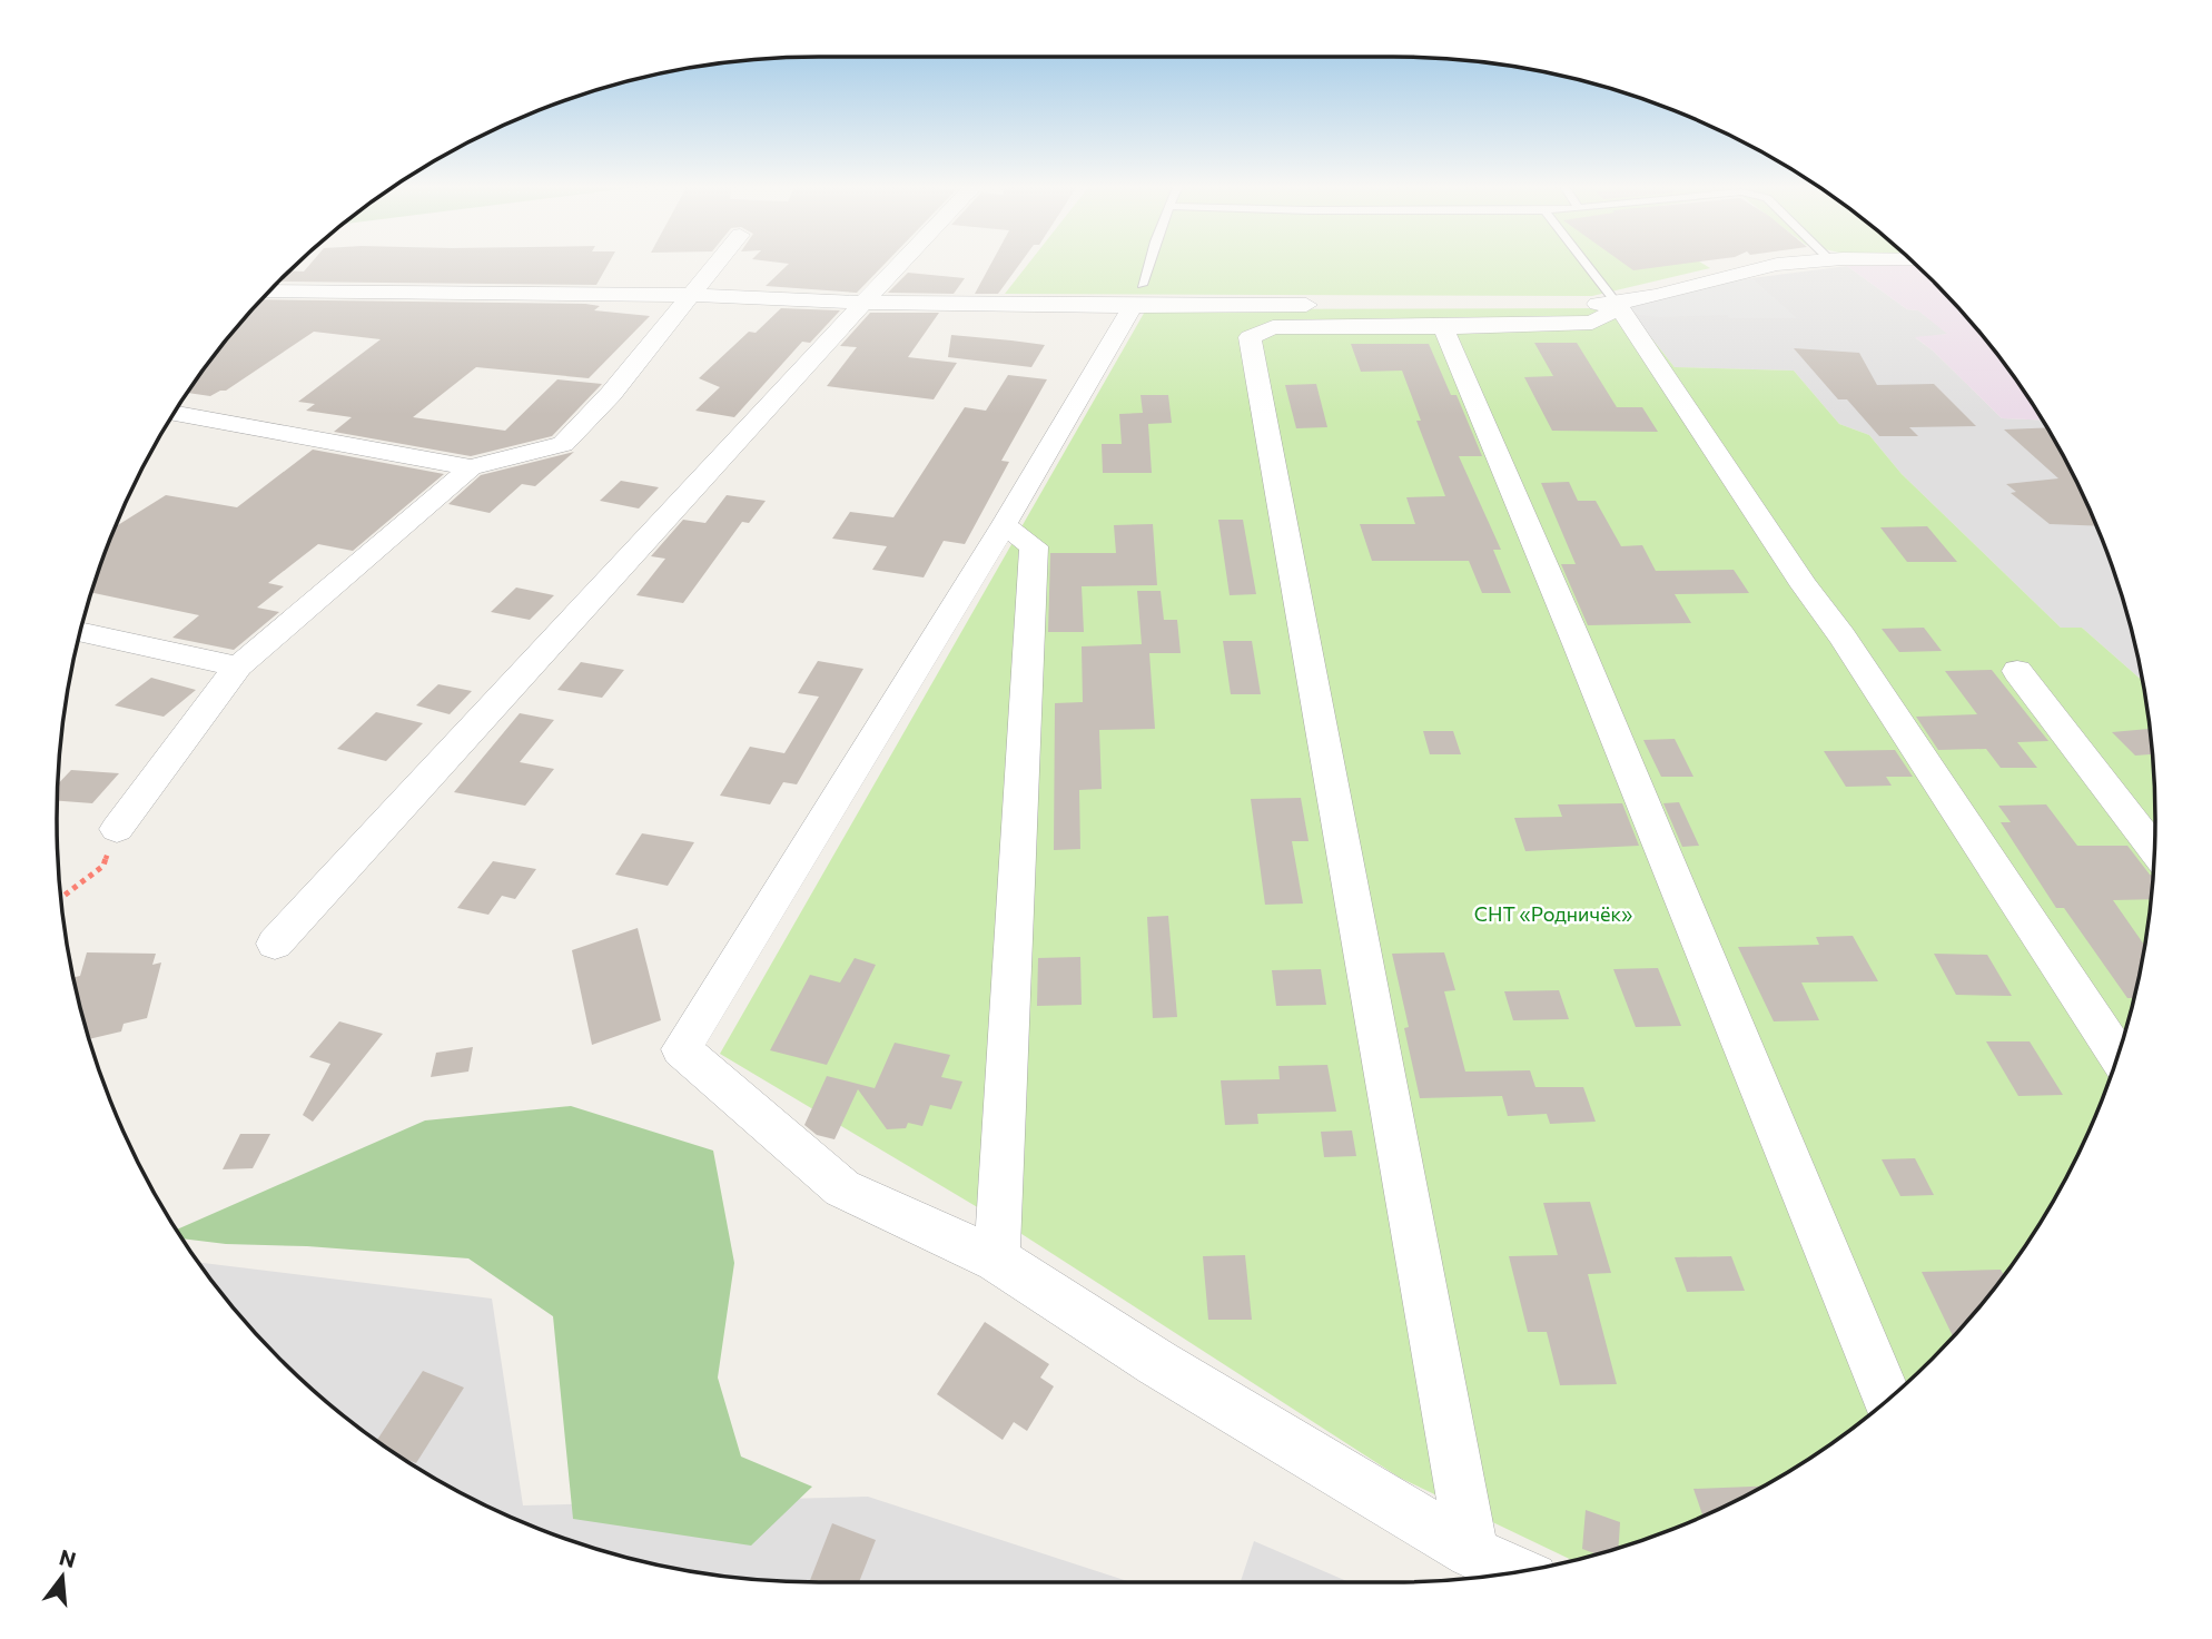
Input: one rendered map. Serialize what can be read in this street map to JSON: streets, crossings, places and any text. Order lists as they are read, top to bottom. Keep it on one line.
{"parks":["СНТ «Родничёк»"],"north":"top"}
